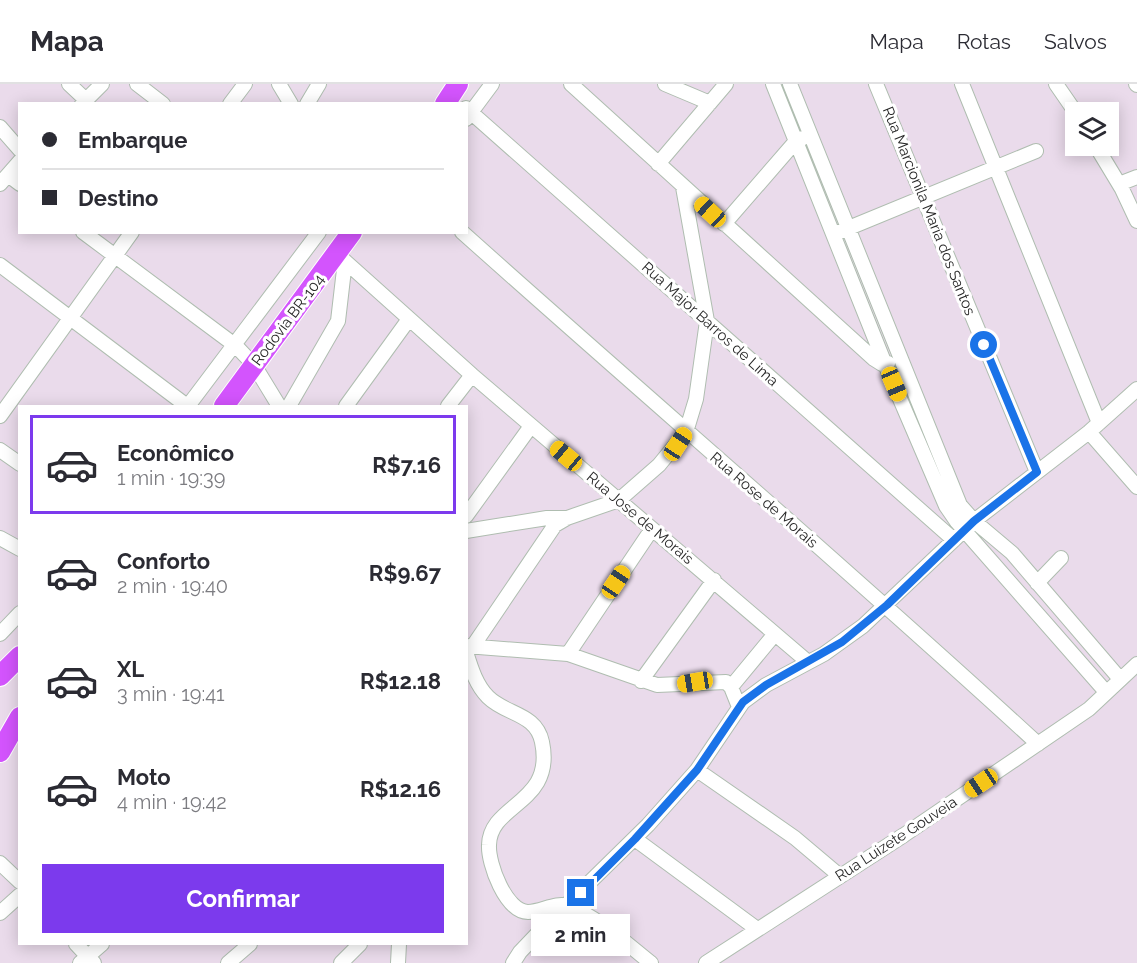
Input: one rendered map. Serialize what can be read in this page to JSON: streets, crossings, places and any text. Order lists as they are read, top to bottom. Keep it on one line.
{"streets":{"highway":["Rodovia BR-104"],"street":["Rua Marcionila Maria dos Santos","Rua Major Barros de Lima","Rua Rose de Morais","Rua Jose de Morais","Rua Luizete Gouveia"]},"crossings":[["Rodovia BR-104","Rua Jose de Morais"],["Rua Rose de Morais","Rua Luizete Gouveia"]],"page":{"header":"Mapa","nav":["Mapa","Rotas","Salvos"],"banner":["Embarque","Destino"],"list":[{"name":"Econômico","note":"1 min · 19:39","value":"R$7.16"},{"name":"Conforto","note":"2 min · 19:40","value":"R$9.67"},{"name":"XL","note":"3 min · 19:41","value":"R$12.18"},{"name":"Moto","note":"4 min · 19:42","value":"R$12.16"}],"buttons":"Confirmar","bubble":"2 min"}}
